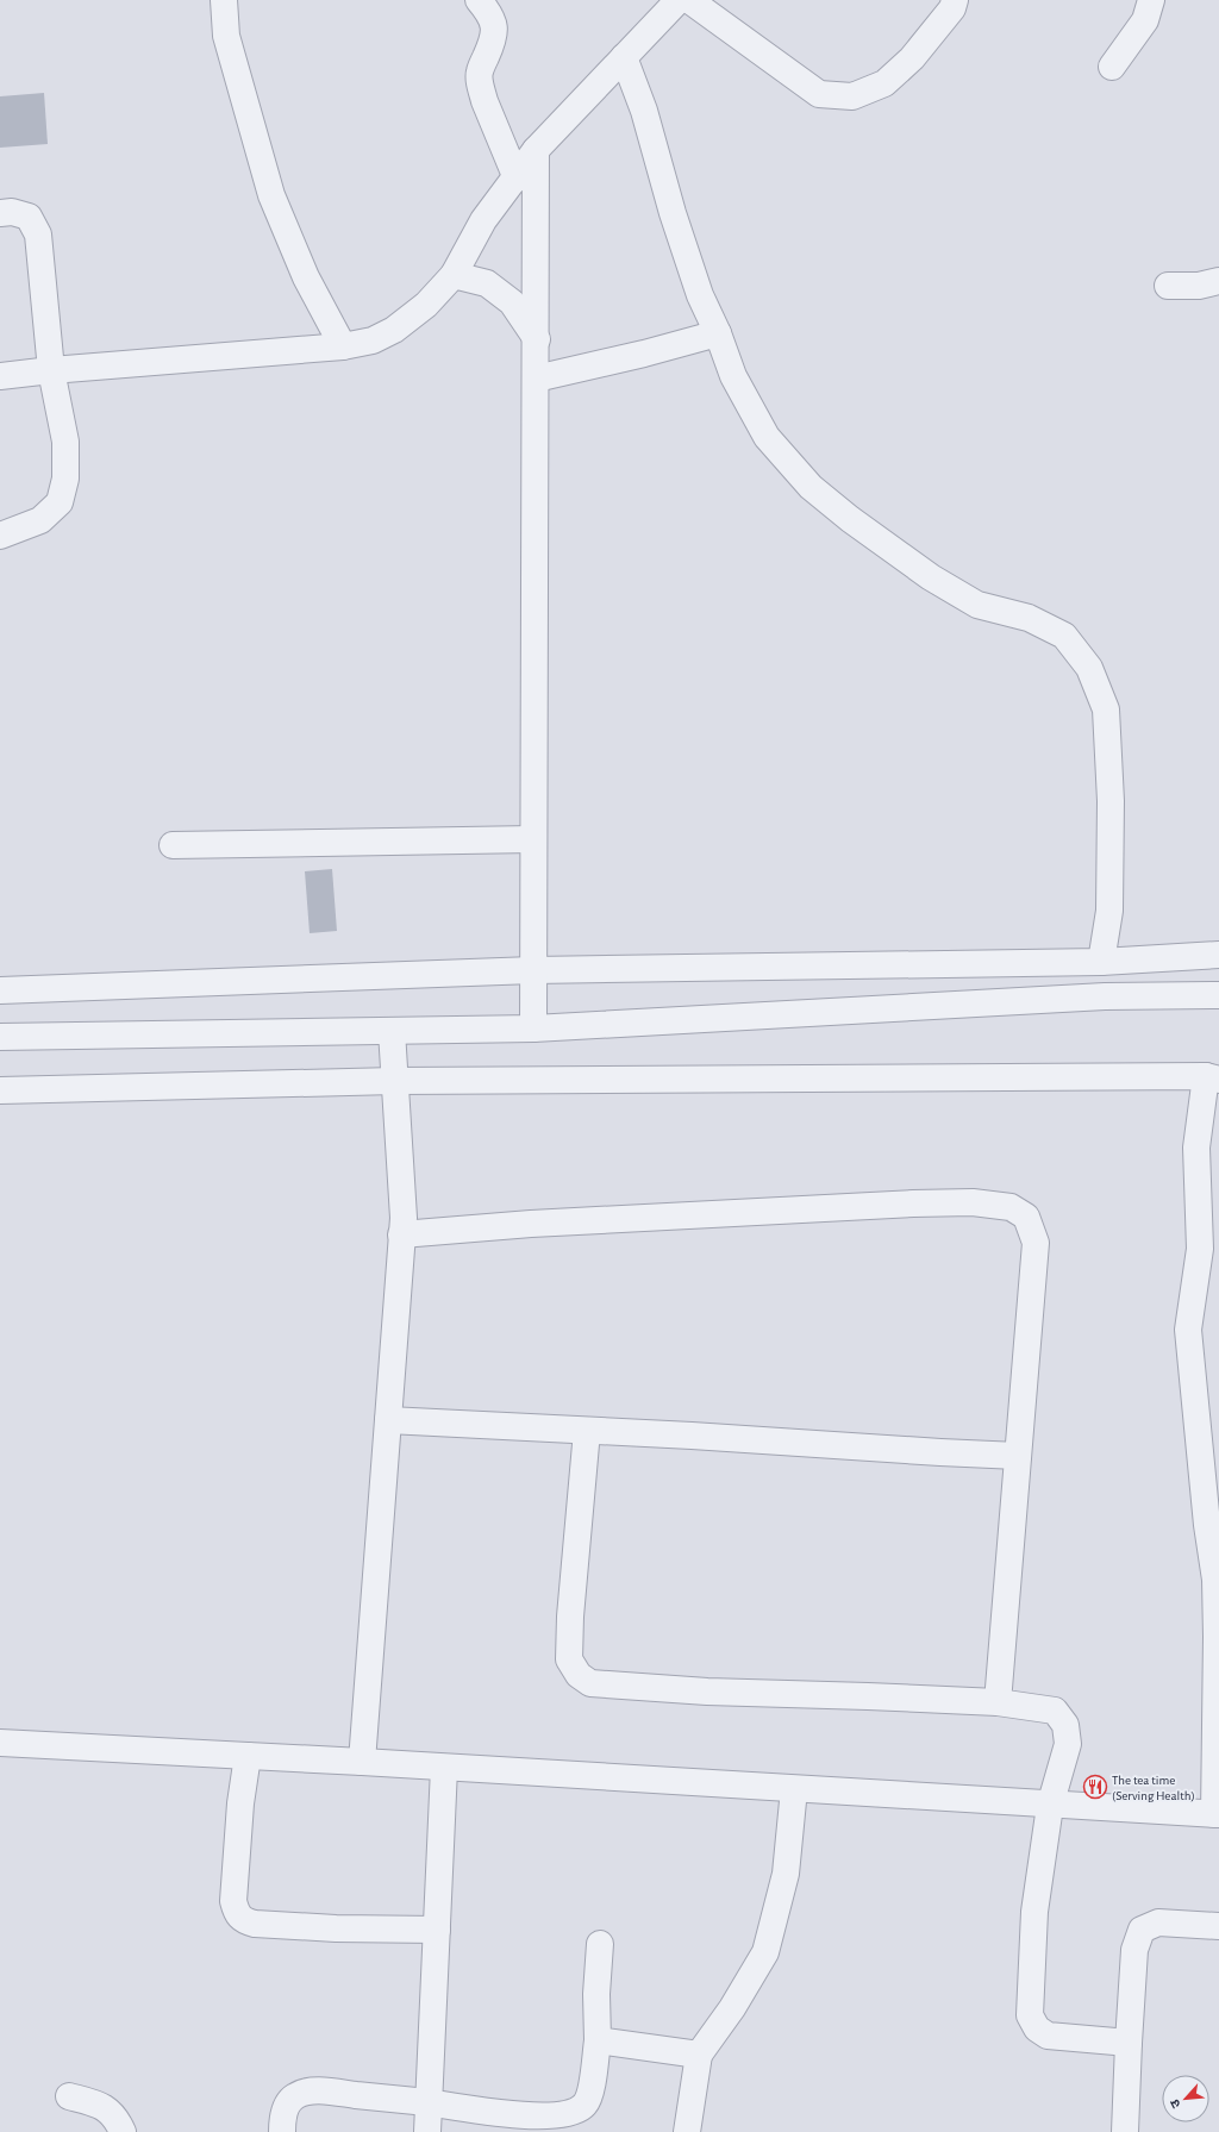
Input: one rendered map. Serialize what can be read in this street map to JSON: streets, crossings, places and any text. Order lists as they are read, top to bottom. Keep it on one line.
{"places":{"restaurant":["The tea time (Serving Health)"]},"north":"bottom left"}
